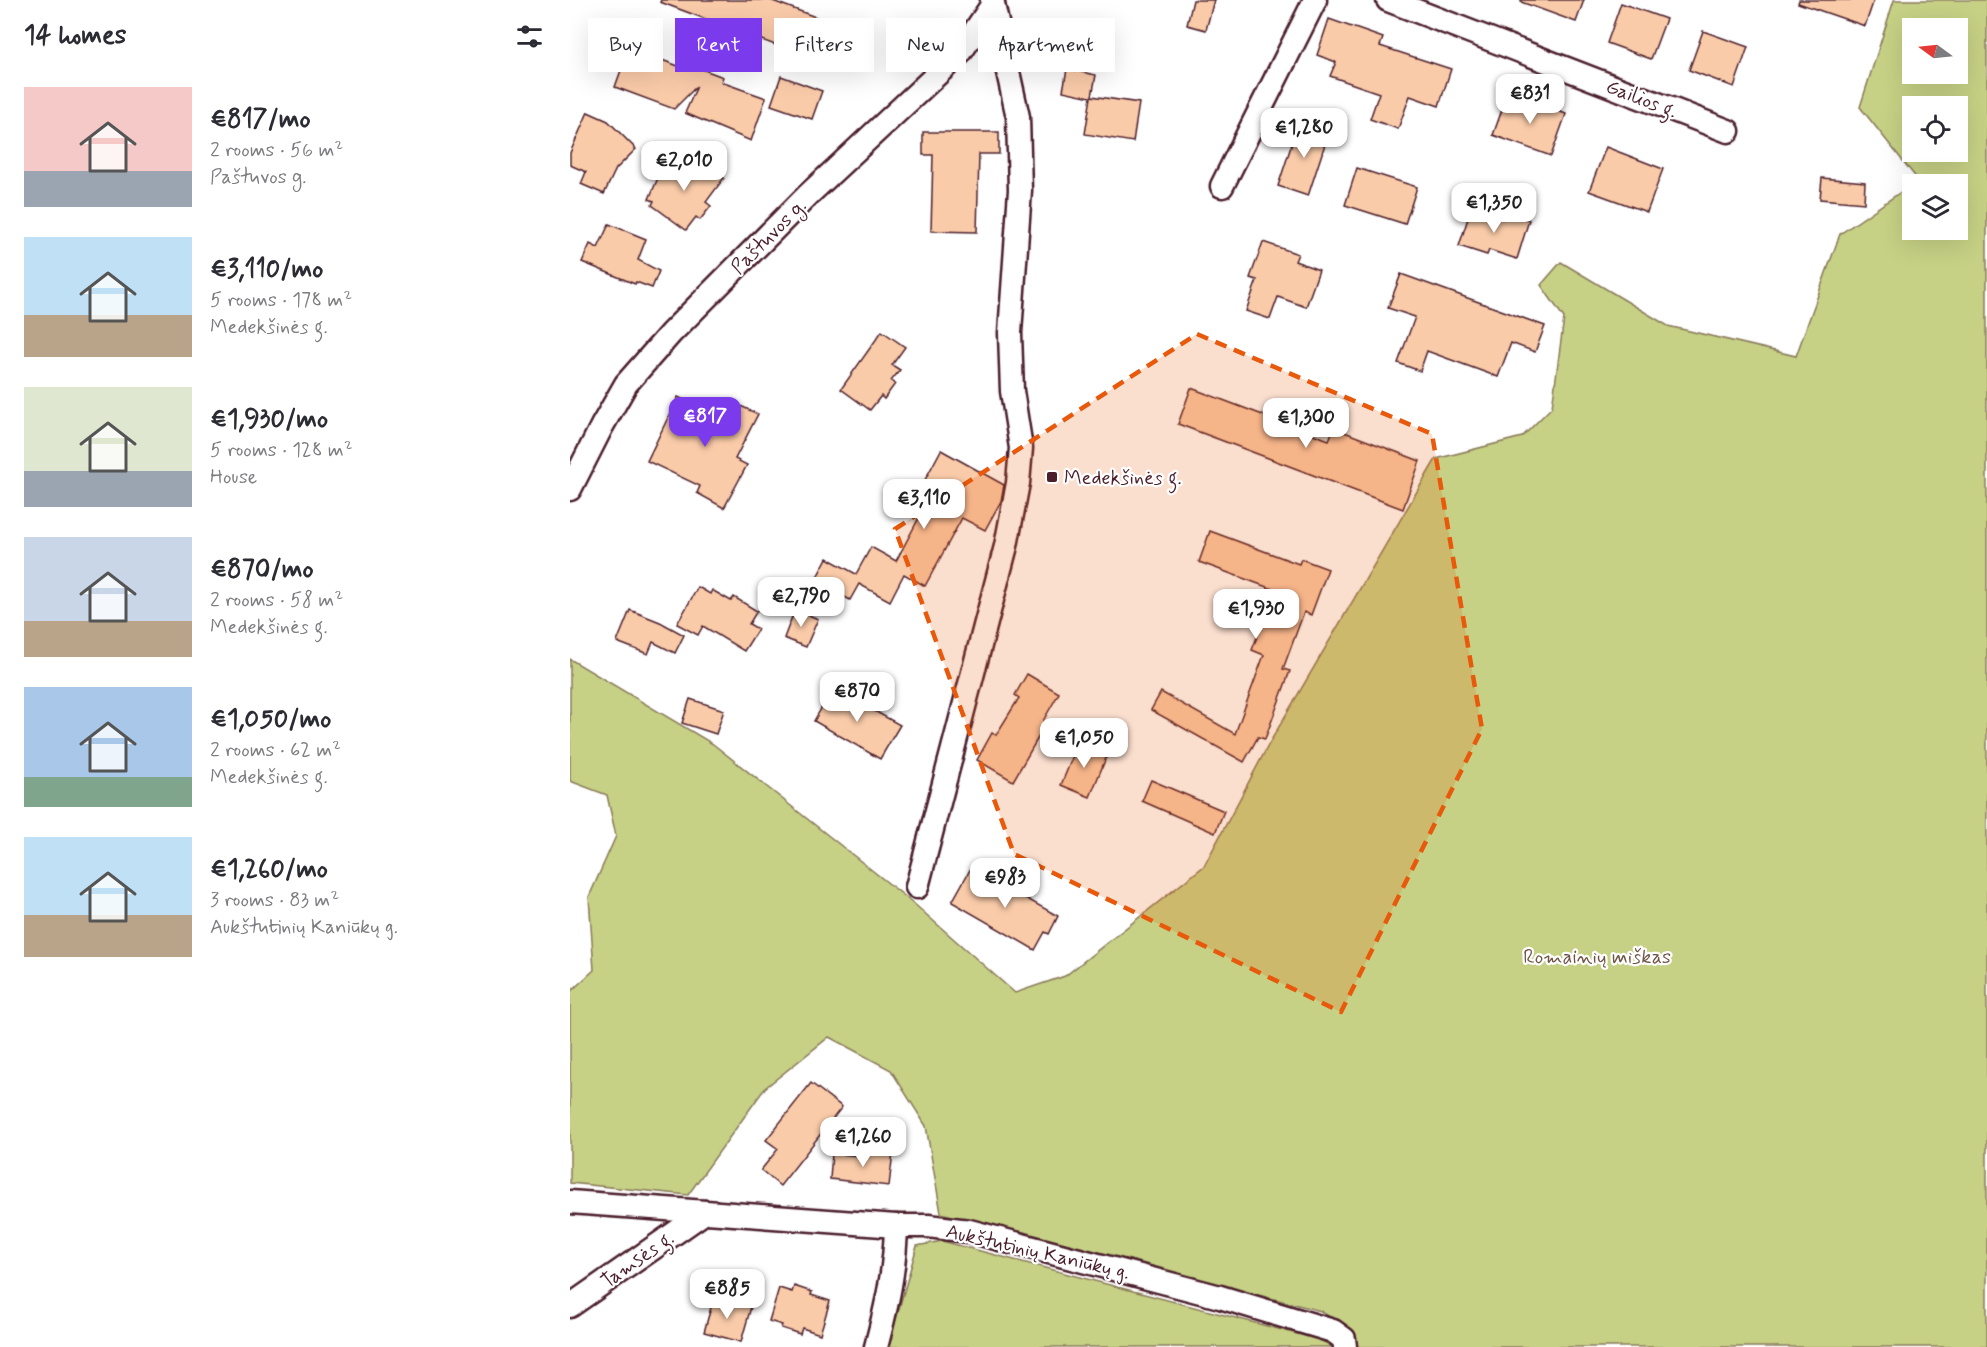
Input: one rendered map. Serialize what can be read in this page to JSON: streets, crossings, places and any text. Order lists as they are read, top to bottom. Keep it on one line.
{"streets":{"street":["Gailios g.","Paštuvos g.","Aukštutinių Kaniūkų g.","Tamsės g."]},"crossings":[["Aukštutinių Kaniūkų g.","Tamsės g."]],"parks":["Romainių miškas"],"places":{"transit":["Medekšinės g."]},"north":"left","page":{"heading":"14 homes","chip":["Buy","Rent","Filters","New","Apartment"],"list":[{"name":"€817/mo","note":"2 rooms · 56 m² · Paštuvos g."},{"name":"€3,110/mo","note":"5 rooms · 178 m² · Medekšinės g."},{"name":"€1,930/mo","note":"5 rooms · 128 m² · House"},{"name":"€870/mo","note":"2 rooms · 58 m² · Medekšinės g."},{"name":"€1,050/mo","note":"2 rooms · 62 m² · Medekšinės g."},{"name":"€1,260/mo","note":"3 rooms · 83 m² · Aukštutinių Kaniūkų g."}],"price":["€831","€1,280","€2,010","€1,350","€817","€1,300","€3,110","€2,790","€1,930","€870","€1,050","€983","€1,260","€885"]}}
